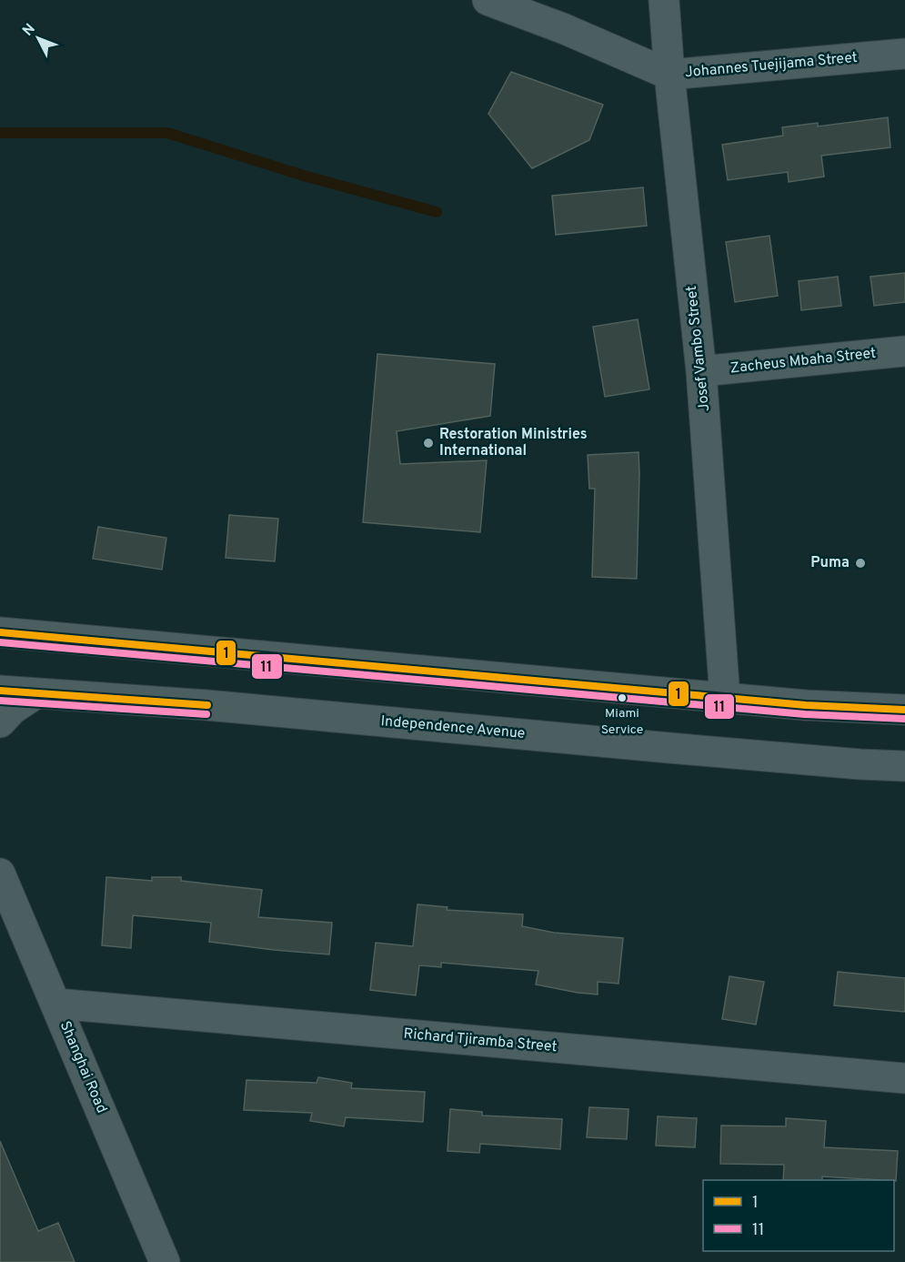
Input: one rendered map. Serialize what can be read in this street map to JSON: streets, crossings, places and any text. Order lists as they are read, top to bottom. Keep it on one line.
{"streets":{"street":["Johannes Tuejijama Street","Josef Vambo Street","Zacheus Mbaha Street","Independence Avenue","Richard Tjiramba Street","Shanghai Road"]},"crossings":[["Johannes Tuejijama Street","Josef Vambo Street"],["Josef Vambo Street","Zacheus Mbaha Street"],["Richard Tjiramba Street","Shanghai Road"]],"places":["Restoration Ministries International","Puma","Miami Service"],"lines":["transit line 1","transit line 11"],"legend":["1","11"],"north":"top left"}
